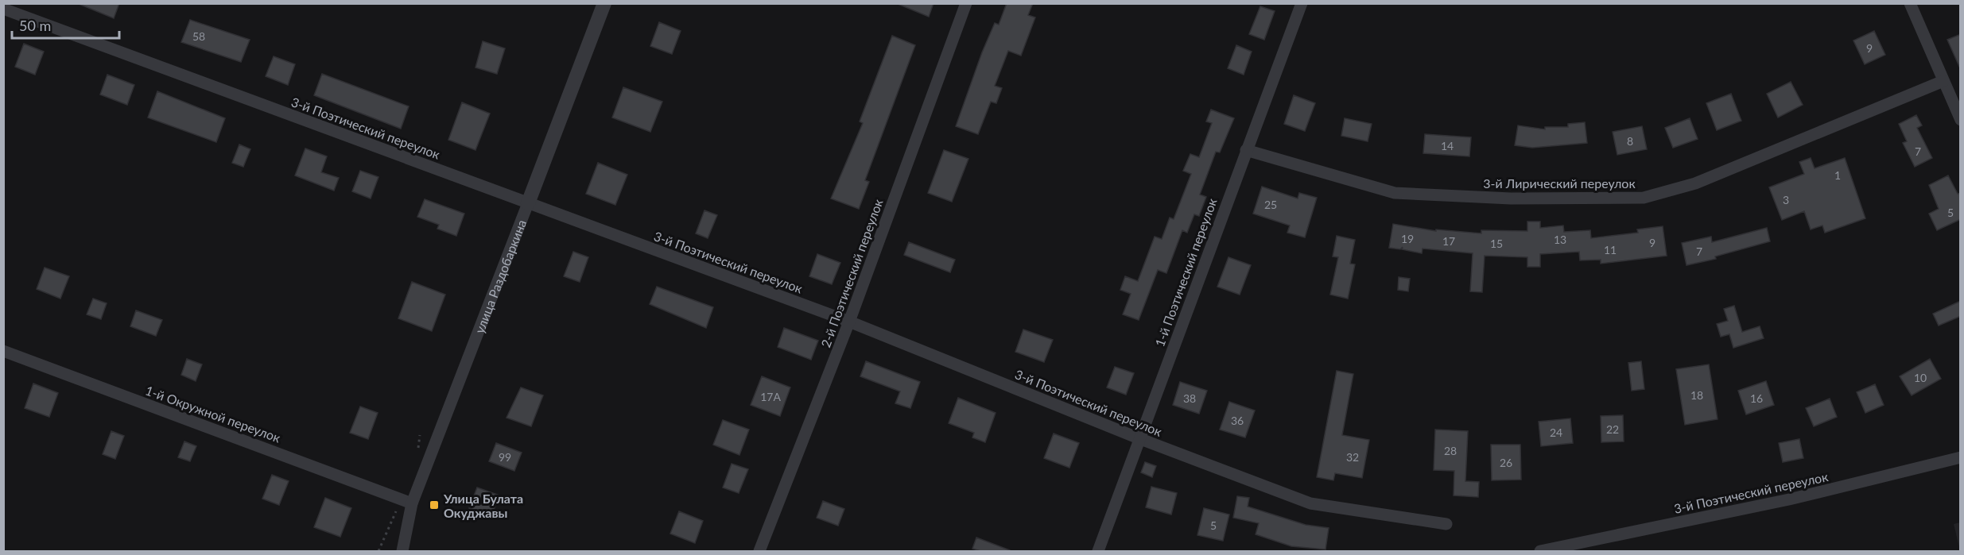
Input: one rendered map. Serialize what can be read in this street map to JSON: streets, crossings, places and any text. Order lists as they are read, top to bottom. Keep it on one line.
{"streets":{"street":["3-й Поэтический переулок","3-й Лирический переулок","1-й Поэтический переулок","2-й Поэтический переулок","улица Раздобаркина","1-й Окружной переулок"]},"crossings":[["3-й Поэтический переулок","1-й Поэтический переулок"],["3-й Поэтический переулок","2-й Поэтический переулок"],["3-й Поэтический переулок","улица Раздобаркина"],["3-й Лирический переулок","1-й Поэтический переулок"],["улица Раздобаркина","1-й Окружной переулок"]],"places":{"transit":["Улица Булата Окуджавы"]},"house_numbers":["58","9","8","14","7","1","3","25","5","19","13","17","9","15","11","7","10","18","17А","38","16","36","22","24","28","99","32","26","5"],"scale_bar":"50 m"}
